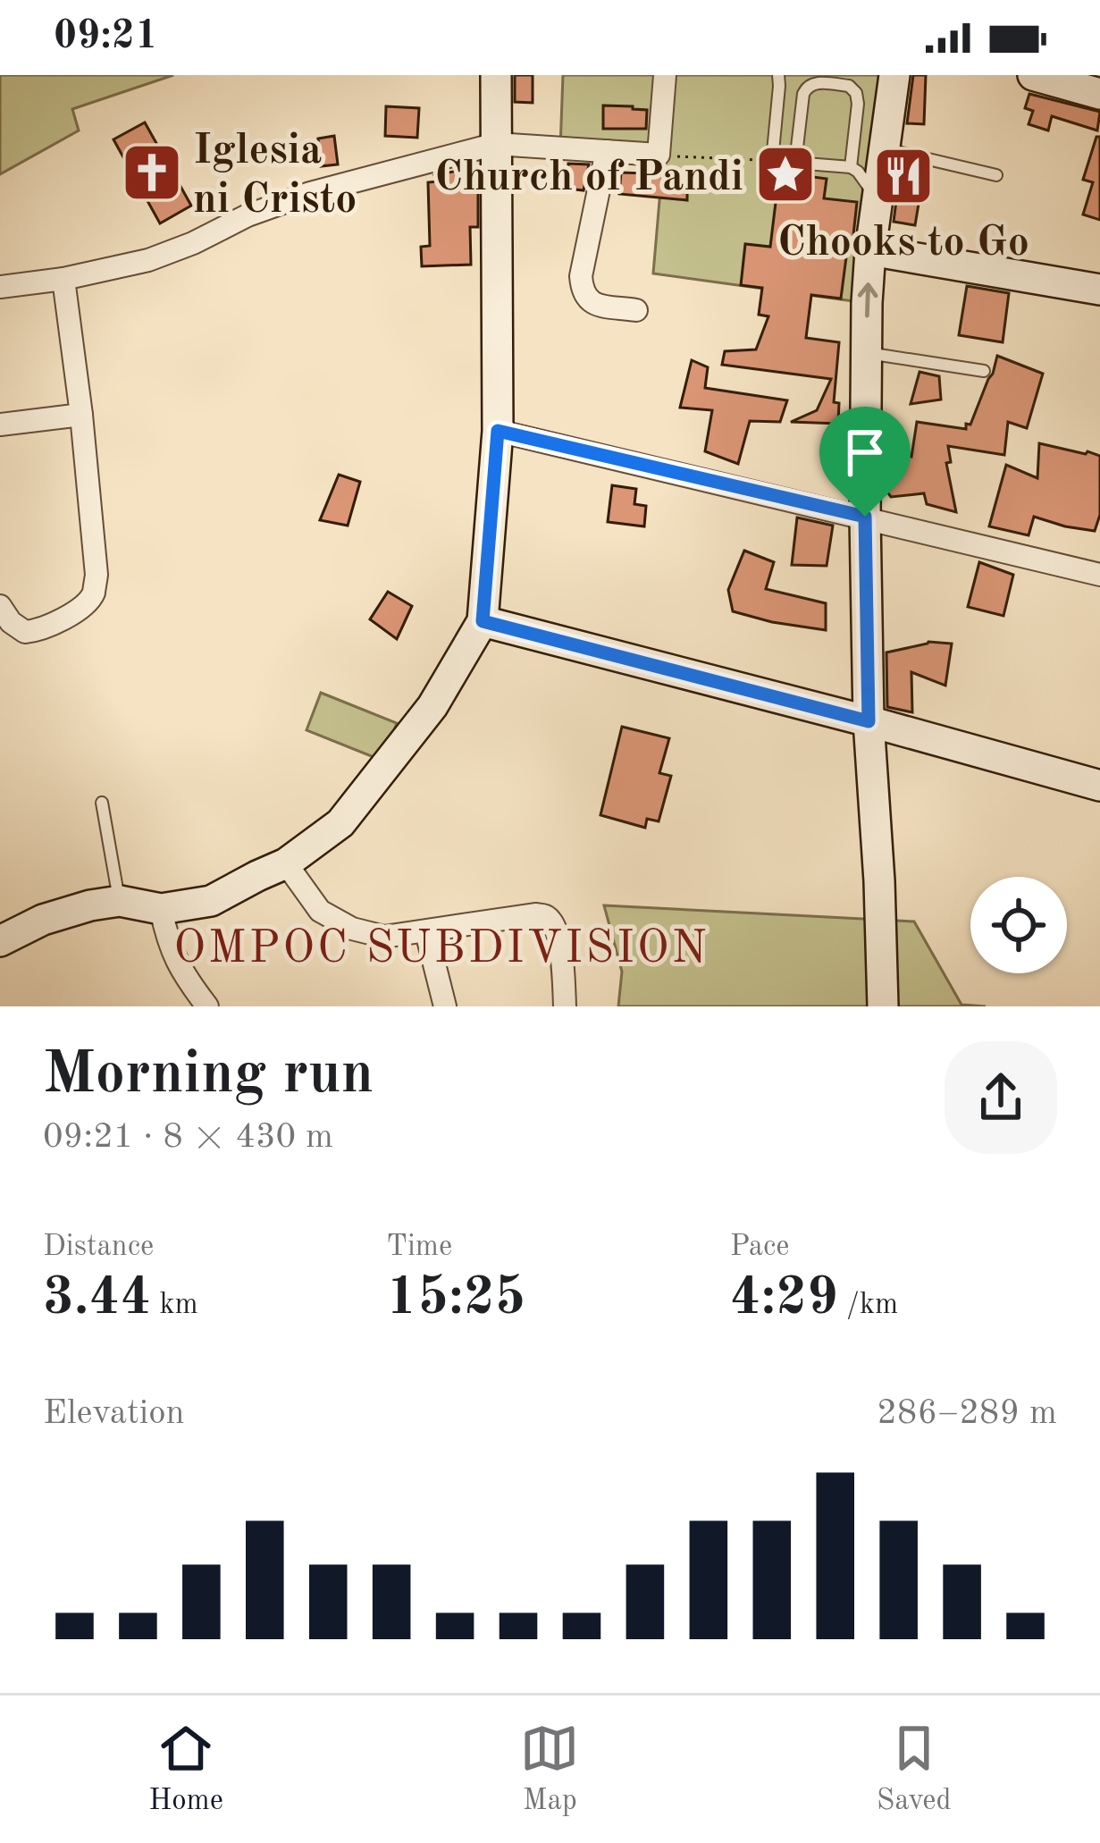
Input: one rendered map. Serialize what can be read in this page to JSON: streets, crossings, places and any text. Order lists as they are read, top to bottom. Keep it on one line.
{"districts":["OMPOC SUBDIVISION"],"places":{"church":["Iglesia ni Cristo"],"place":["Church of Pandi"],"restaurant":["Chooks to Go"]},"page":{"status":"09:21","heading":["Morning run","09:21 · 8 × 430 m"],"stats":[["Distance","3.44 km"],["Time","15:25"],["Pace","4:29 /km"]],"chart":["Elevation","286–289 m"],"tabs":["Home","Map","Saved"]}}
